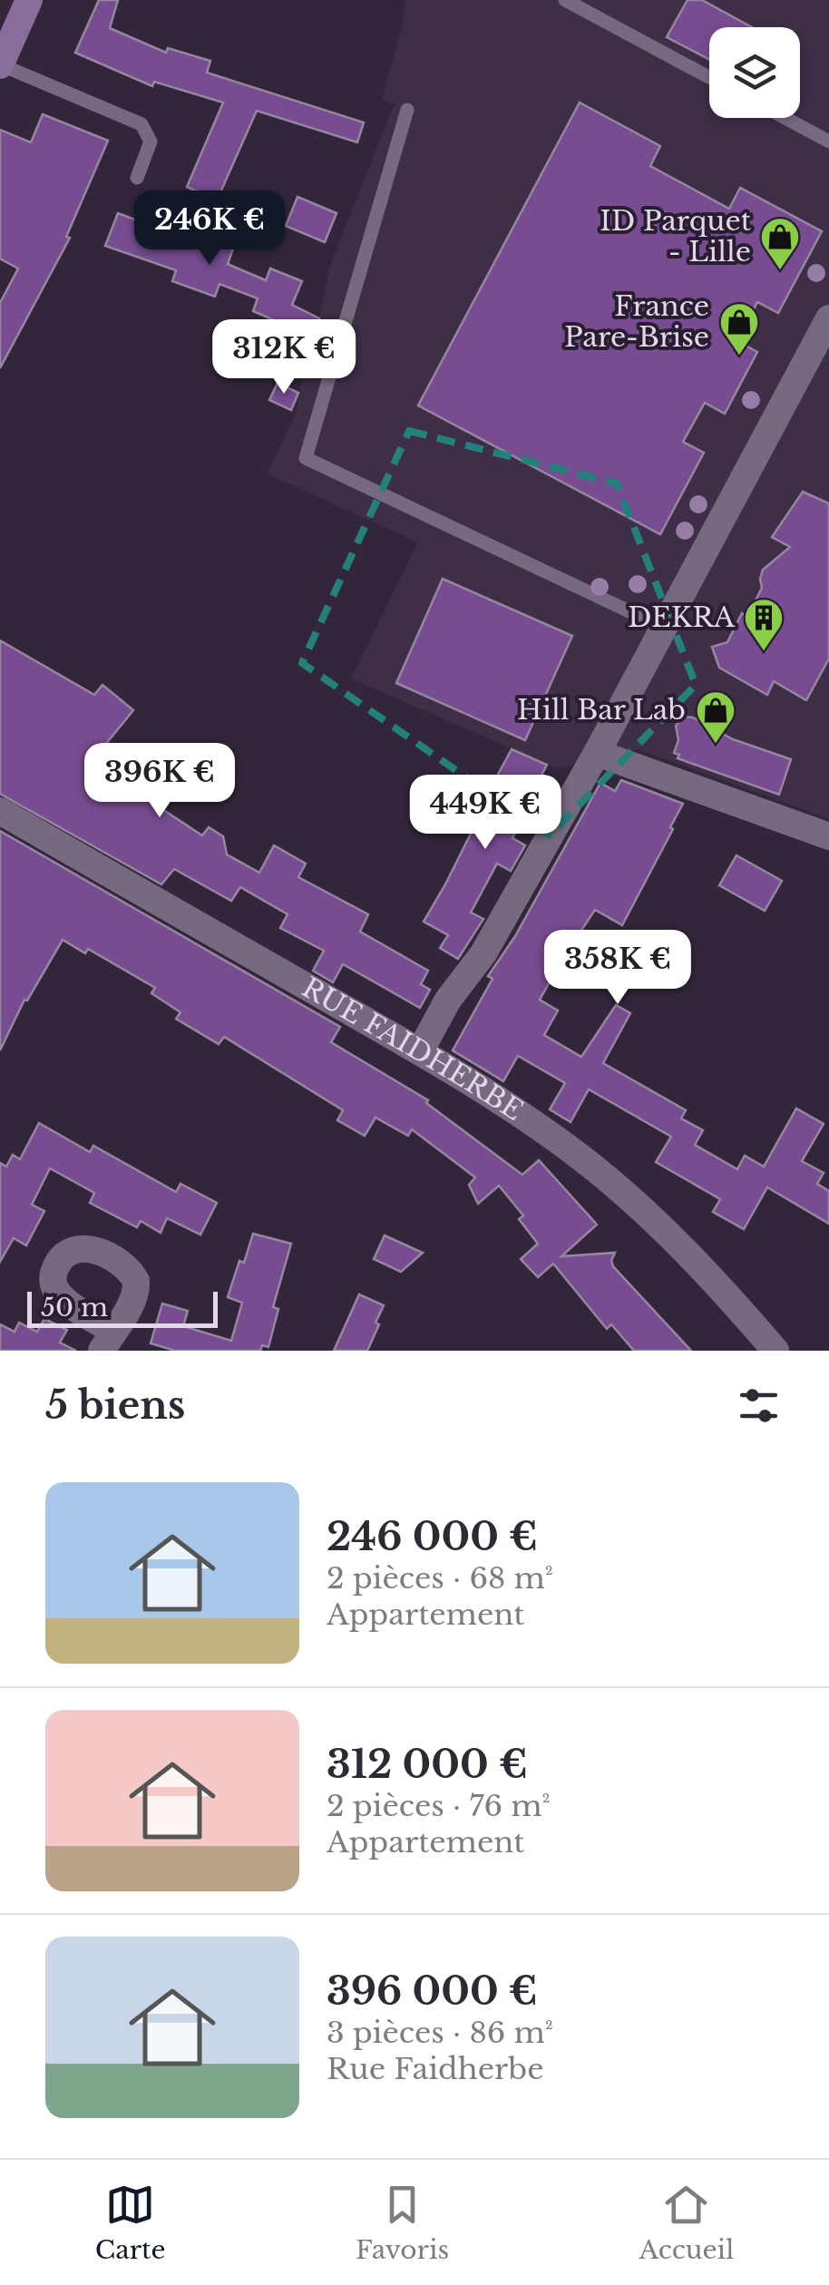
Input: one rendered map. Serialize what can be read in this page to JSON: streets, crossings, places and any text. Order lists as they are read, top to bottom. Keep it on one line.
{"streets":{"street":["RUE FAIDHERBE"]},"places":{"shop":["ID Parquet - Lille","France Pare-Brise","Hill Bar Lab"],"building":["DEKRA"]},"scale_bar":"50 m","page":{"price":["246K €","312K €","396K €","449K €","358K €"],"scale":"50 m","heading":"5 biens","list":[{"name":"246 000 €","note":"2 pièces · 68 m² · Appartement"},{"name":"312 000 €","note":"2 pièces · 76 m² · Appartement"},{"name":"396 000 €","note":"3 pièces · 86 m² · Rue Faidherbe"}],"tabs":["Carte","Favoris","Accueil"]}}
